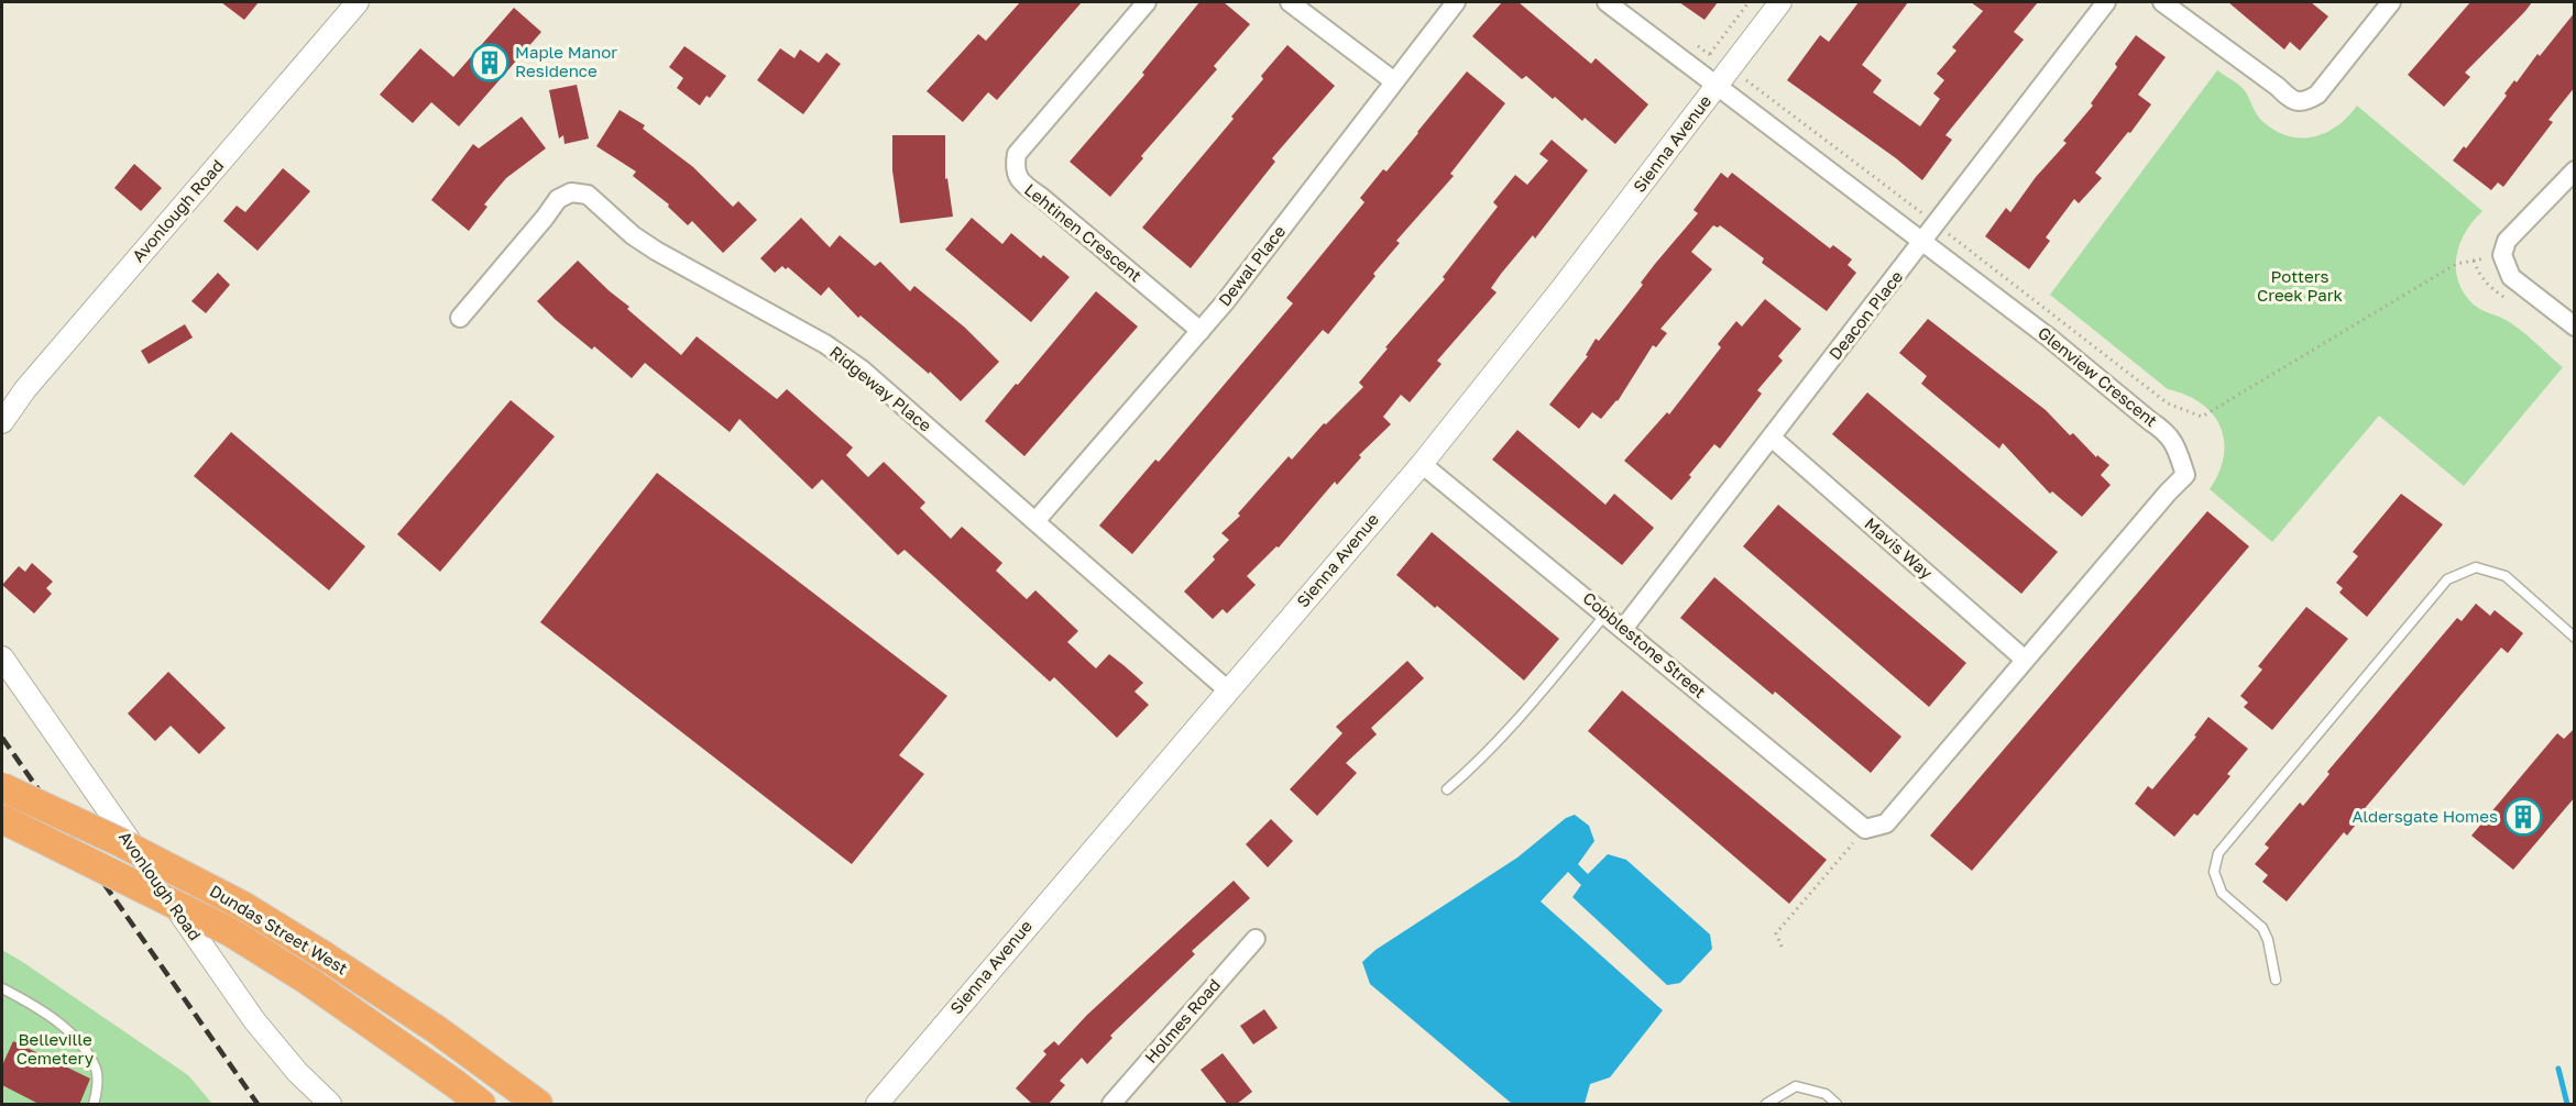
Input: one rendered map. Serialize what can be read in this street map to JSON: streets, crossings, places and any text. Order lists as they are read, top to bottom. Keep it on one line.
{"streets":{"main road":["Dundas Street West"],"street":["Sienna Avenue","Avonlough Road","Lehtinen Crescent","Dewal Place","Deacon Place","Glenview Crescent","Ridgeway Place","Mavis Way","Cobblestone Street","Holmes Road"]},"crossings":[["Sienna Avenue","Glenview Crescent"],["Sienna Avenue","Ridgeway Place"],["Sienna Avenue","Cobblestone Street"],["Lehtinen Crescent","Dewal Place"],["Dewal Place","Ridgeway Place"],["Deacon Place","Glenview Crescent"],["Deacon Place","Mavis Way"],["Deacon Place","Cobblestone Street"],["Glenview Crescent","Mavis Way"],["Glenview Crescent","Cobblestone Street"]],"parks":["Potters Creek Park","Belleville Cemetery"],"places":{"building":["Maple Manor Residence","Aldersgate Homes"]}}
